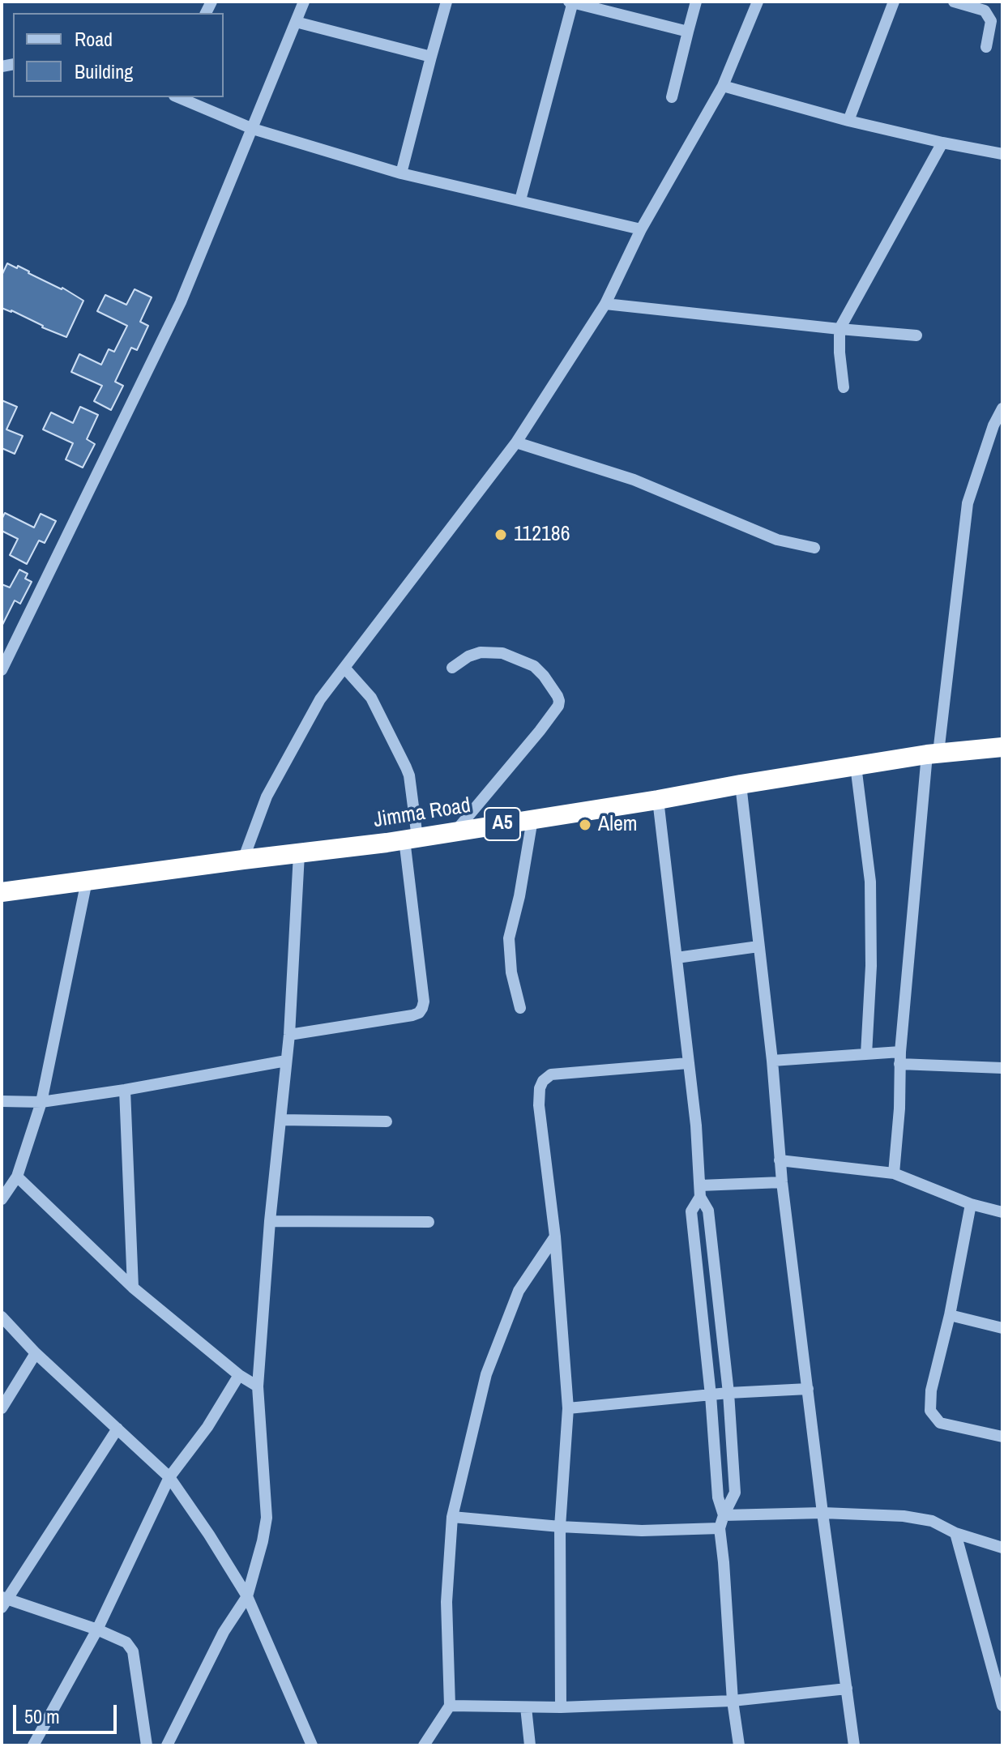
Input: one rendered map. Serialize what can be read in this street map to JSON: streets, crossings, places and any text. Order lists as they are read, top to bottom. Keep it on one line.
{"streets":{"highway":["Jimma Road","A5"]},"places":["112186","Alem"],"legend":["Road","Building"],"scale_bar":"50 m"}
